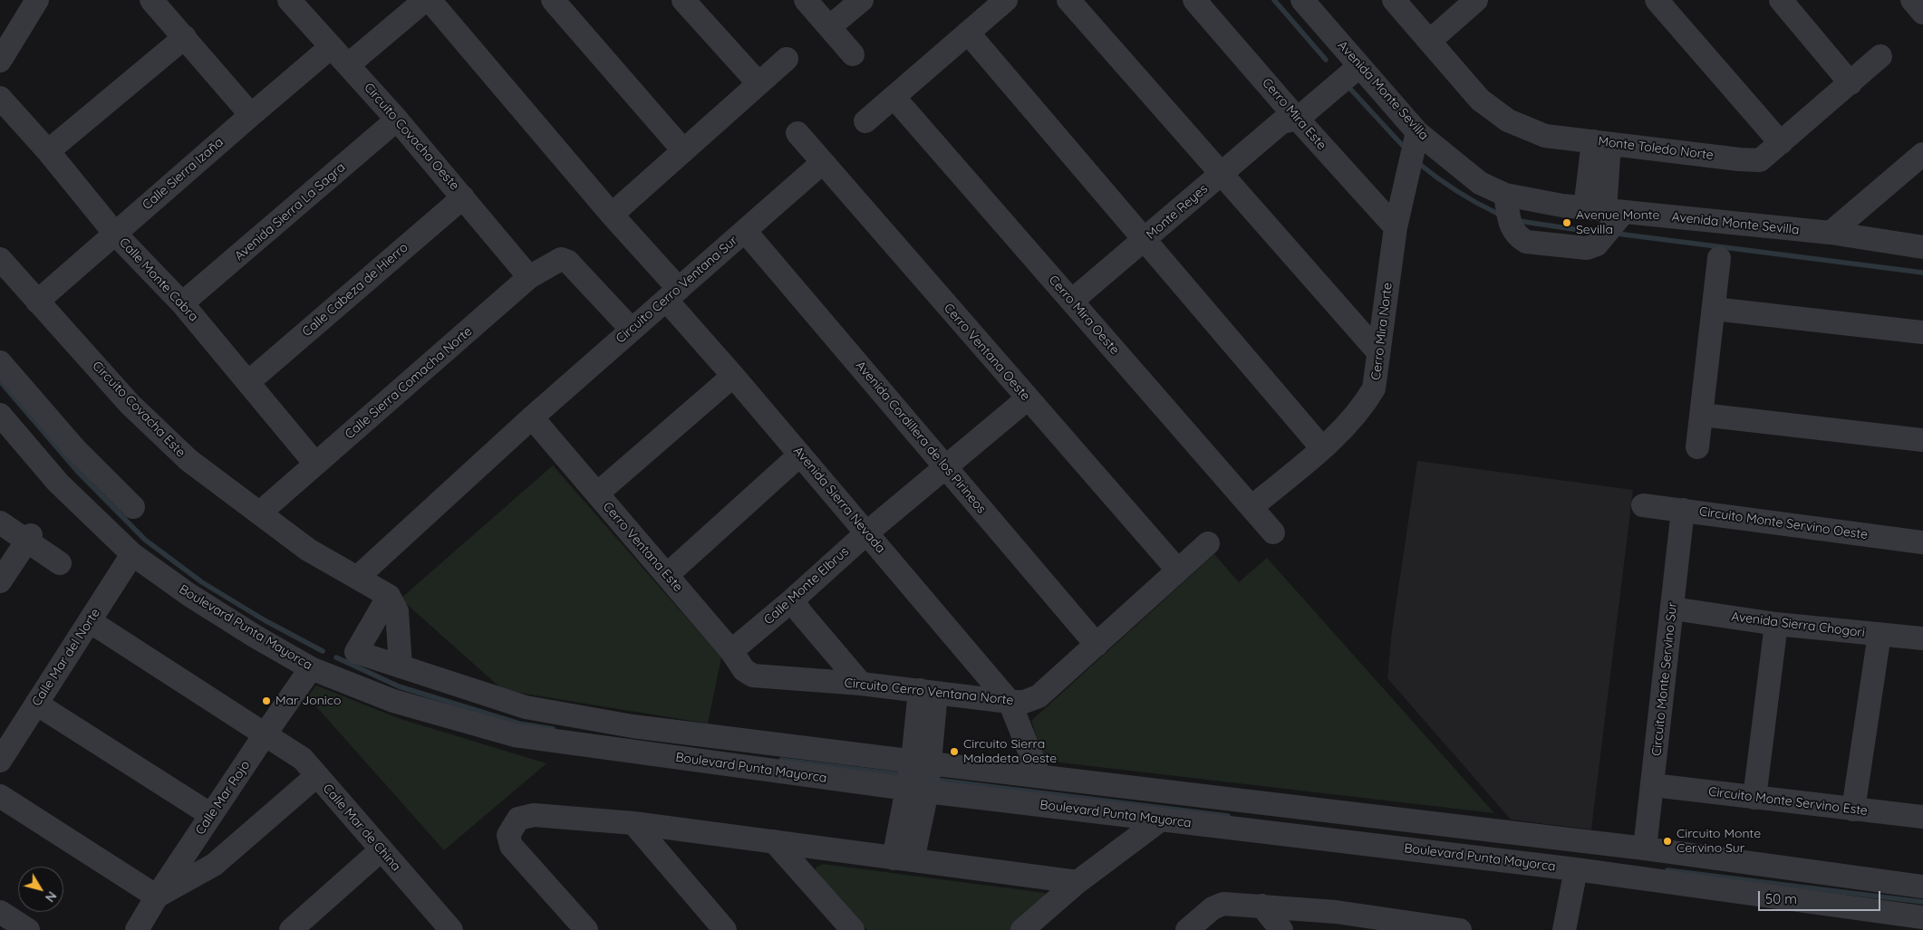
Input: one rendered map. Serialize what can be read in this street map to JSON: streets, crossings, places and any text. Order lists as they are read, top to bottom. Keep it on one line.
{"streets":{"street":["Avenida Monte Sevilla","Cerro Mira Este","Circuito Covacha Oeste","Monte Toledo Norte","Calle Sierra Izaña","Avenida Sierra La Sagra","Monte Reyes","Calle Monte Cabra","Calle Cabeza de Hierro","Circuito Cerro Ventana Sur","Cerro Mira Oeste","Cerro Mira Norte","Cerro Ventana Oeste","Calle Sierra Comacha Norte","Circuito Covacha Este","Avenida Cordillera de los Pirineos","Avenida Sierra Nevada","Circuito Monte Servino Oeste","Cerro Ventana Este","Calle Monte Elbrus","Avenida Sierra Chogori","Boulevard Punta Mayorca","Calle Mar del Norte","Circuito Monte Servino Sur","Circuito Cerro Ventana Norte","Calle Mar Rojo","Circuito Monte Servino Este","Calle Mar de China"]},"crossings":[["Avenida Monte Sevilla","Monte Reyes"],["Avenida Monte Sevilla","Cerro Mira Norte"],["Cerro Mira Este","Monte Reyes"],["Cerro Mira Este","Cerro Mira Norte"],["Circuito Covacha Oeste","Calle Sierra Izaña"],["Circuito Covacha Oeste","Avenida Sierra La Sagra"],["Circuito Covacha Oeste","Calle Cabeza de Hierro"],["Circuito Covacha Oeste","Calle Sierra Comacha Norte"],["Calle Sierra Izaña","Calle Monte Cabra"],["Calle Sierra Izaña","Circuito Covacha Este"],["Avenida Sierra La Sagra","Calle Monte Cabra"],["Monte Reyes","Cerro Mira Oeste"],["Calle Monte Cabra","Calle Cabeza de Hierro"],["Calle Monte Cabra","Calle Sierra Comacha Norte"],["Circuito Cerro Ventana Sur","Cerro Ventana Oeste"],["Circuito Cerro Ventana Sur","Calle Sierra Comacha Norte"],["Circuito Cerro Ventana Sur","Circuito Covacha Este"],["Circuito Cerro Ventana Sur","Avenida Cordillera de los Pirineos"],["Circuito Cerro Ventana Sur","Avenida Sierra Nevada"],["Circuito Cerro Ventana Sur","Cerro Ventana Este"],["Cerro Mira Oeste","Cerro Mira Norte"],["Cerro Ventana Oeste","Calle Monte Elbrus"],["Cerro Ventana Oeste","Circuito Cerro Ventana Norte"],["Calle Sierra Comacha Norte","Circuito Covacha Este"],["Circuito Covacha Este","Boulevard Punta Mayorca"],["Avenida Cordillera de los Pirineos","Calle Monte Elbrus"],["Avenida Cordillera de los Pirineos","Circuito Cerro Ventana Norte"],["Avenida Sierra Nevada","Calle Monte Elbrus"],["Avenida Sierra Nevada","Boulevard Punta Mayorca"],["Avenida Sierra Nevada","Circuito Cerro Ventana Norte"],["Circuito Monte Servino Oeste","Circuito Monte Servino Sur"],["Cerro Ventana Este","Calle Monte Elbrus"],["Cerro Ventana Este","Circuito Cerro Ventana Norte"],["Avenida Sierra Chogori","Circuito Monte Servino Sur"],["Boulevard Punta Mayorca","Calle Mar del Norte"],["Boulevard Punta Mayorca","Circuito Monte Servino Sur"],["Boulevard Punta Mayorca","Calle Mar Rojo"],["Calle Mar del Norte","Calle Mar de China"],["Circuito Monte Servino Sur","Circuito Monte Servino Este"],["Calle Mar Rojo","Calle Mar de China"]],"places":["Avenue Monte Sevilla","Mar Jonico","Circuito Sierra Maladeta Oeste","Circuito Monte Cervino Sur"],"scale_bar":"50 m","north":"bottom right"}
